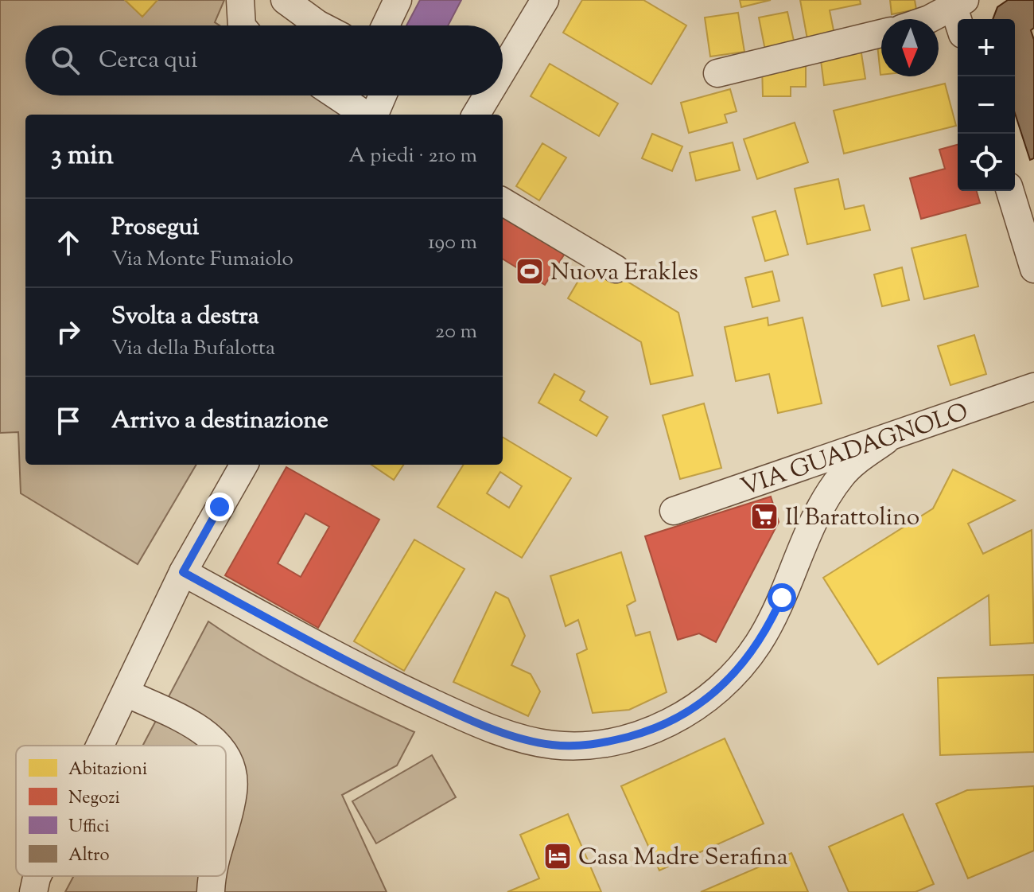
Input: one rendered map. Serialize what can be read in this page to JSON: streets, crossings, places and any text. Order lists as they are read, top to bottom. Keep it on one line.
{"streets":{"street":["VIA GUADAGNOLO"]},"places":{"sports":["Nuova Erakles"],"supermarket":["Il Barattolino"],"hotel":["Casa Madre Serafina"]},"legend":["Abitazioni","Negozi","Uffici","Altro"],"north":"bottom","page":{"map_buttons":["+","−"],"search":"Cerca qui","heading":["3 min","A piedi · 210 m"],"list":[["Prosegui","Via Monte Fumaiolo","190 m"],["Svolta a destra","Via della Bufalotta","20 m"],"Arrivo a destinazione"]}}
